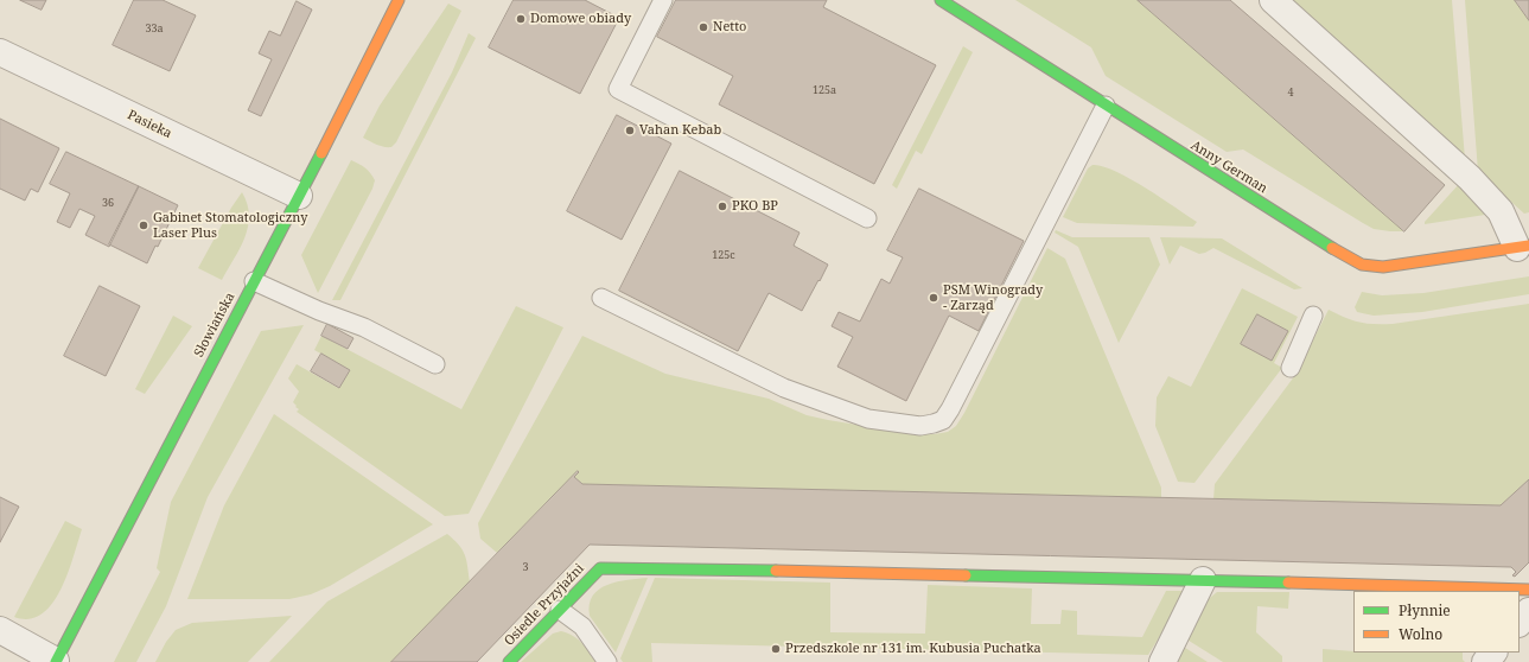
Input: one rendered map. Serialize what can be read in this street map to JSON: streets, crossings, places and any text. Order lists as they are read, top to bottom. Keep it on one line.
{"streets":{"street":["Pasieka","Anny German","Słowiańska","Osiedle Przyjaźni"]},"crossings":[["Pasieka","Słowiańska"]],"places":["Domowe obiady","Netto","Vahan Kebab","PKO BP","Gabinet Stomatologiczny Laser Plus","PSM Winogrady - Zarząd","Przedszkole nr 131 im. Kubusia Puchatka"],"house_numbers":["33a","125a","4","36","125c","3"],"legend":["Płynnie","Wolno"]}
